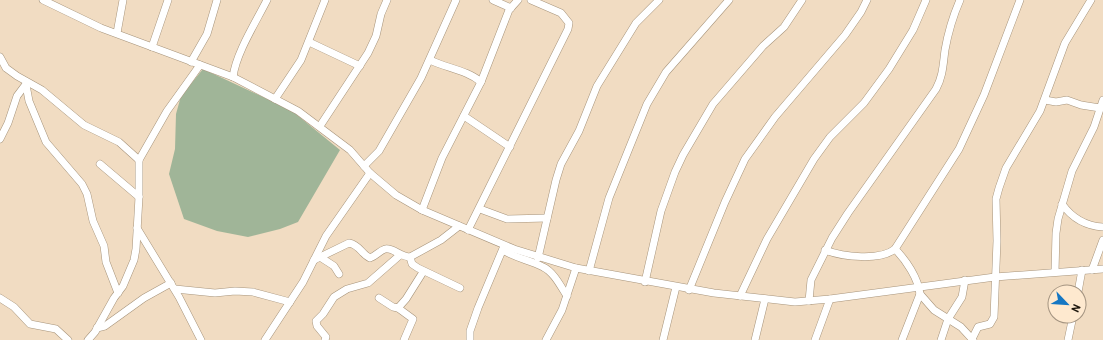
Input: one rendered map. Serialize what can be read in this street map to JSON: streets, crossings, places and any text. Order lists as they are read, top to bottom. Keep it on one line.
{"north":"bottom right"}
